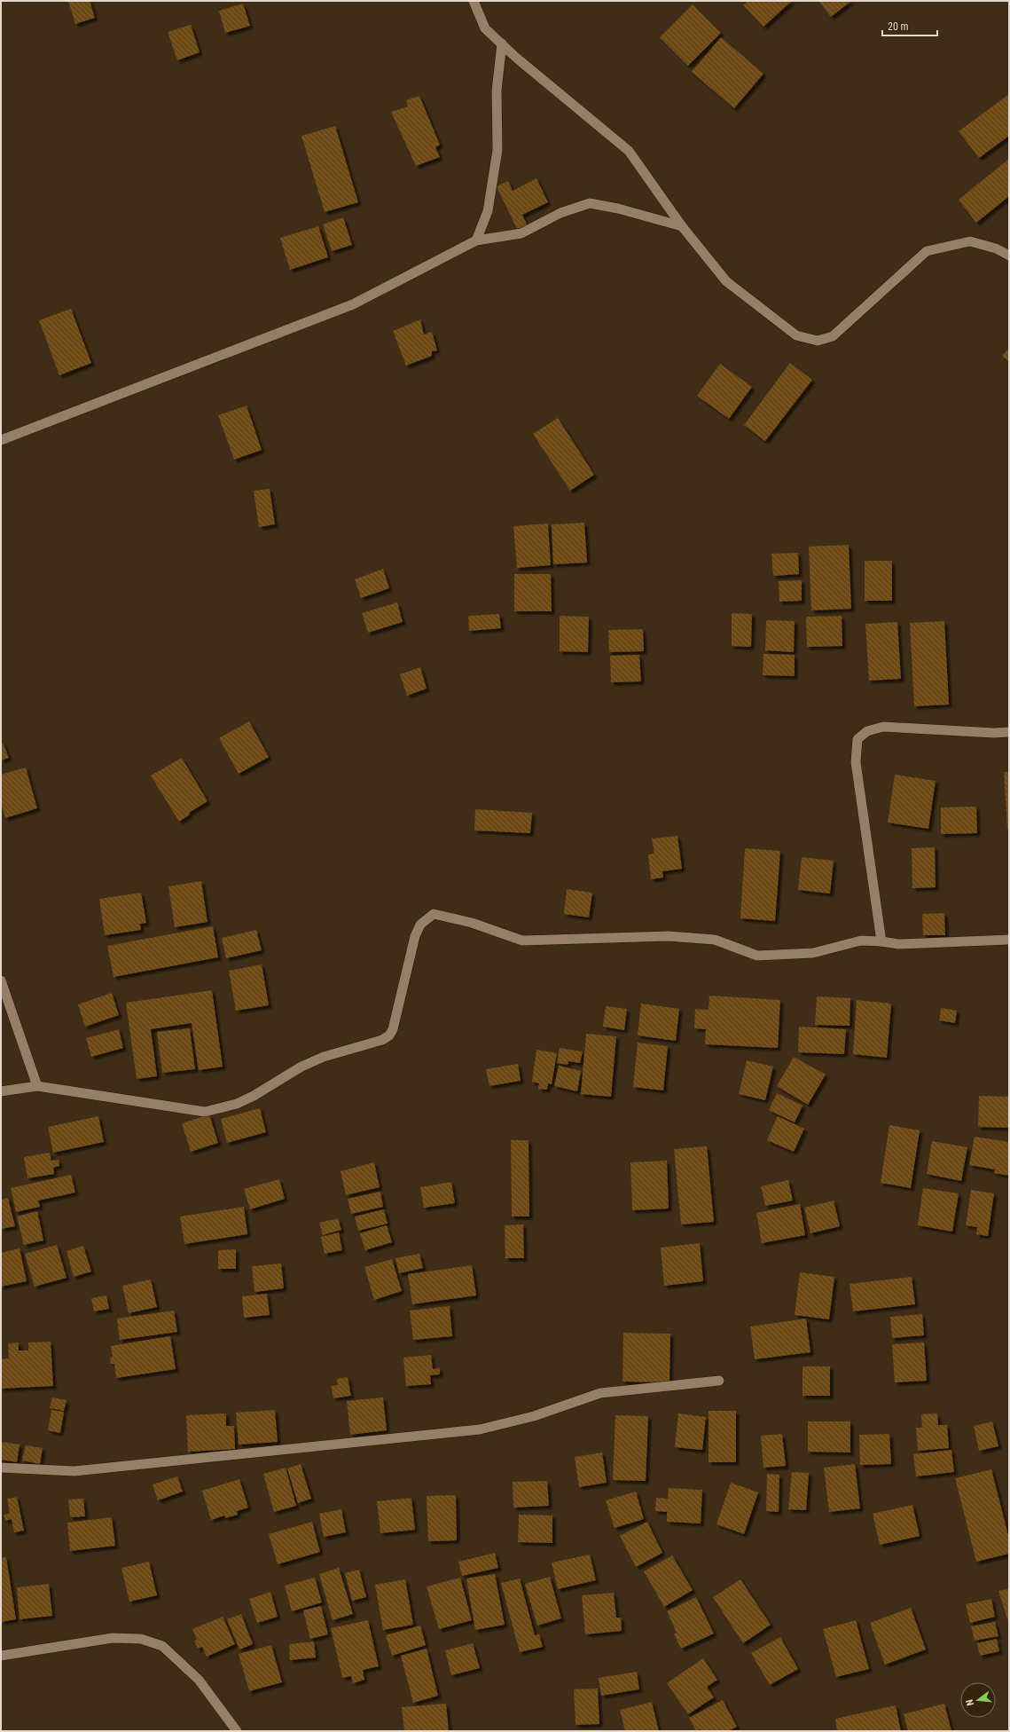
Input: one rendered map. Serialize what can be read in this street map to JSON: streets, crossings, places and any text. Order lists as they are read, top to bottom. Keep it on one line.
{"scale_bar":"20 m","north":"left"}
